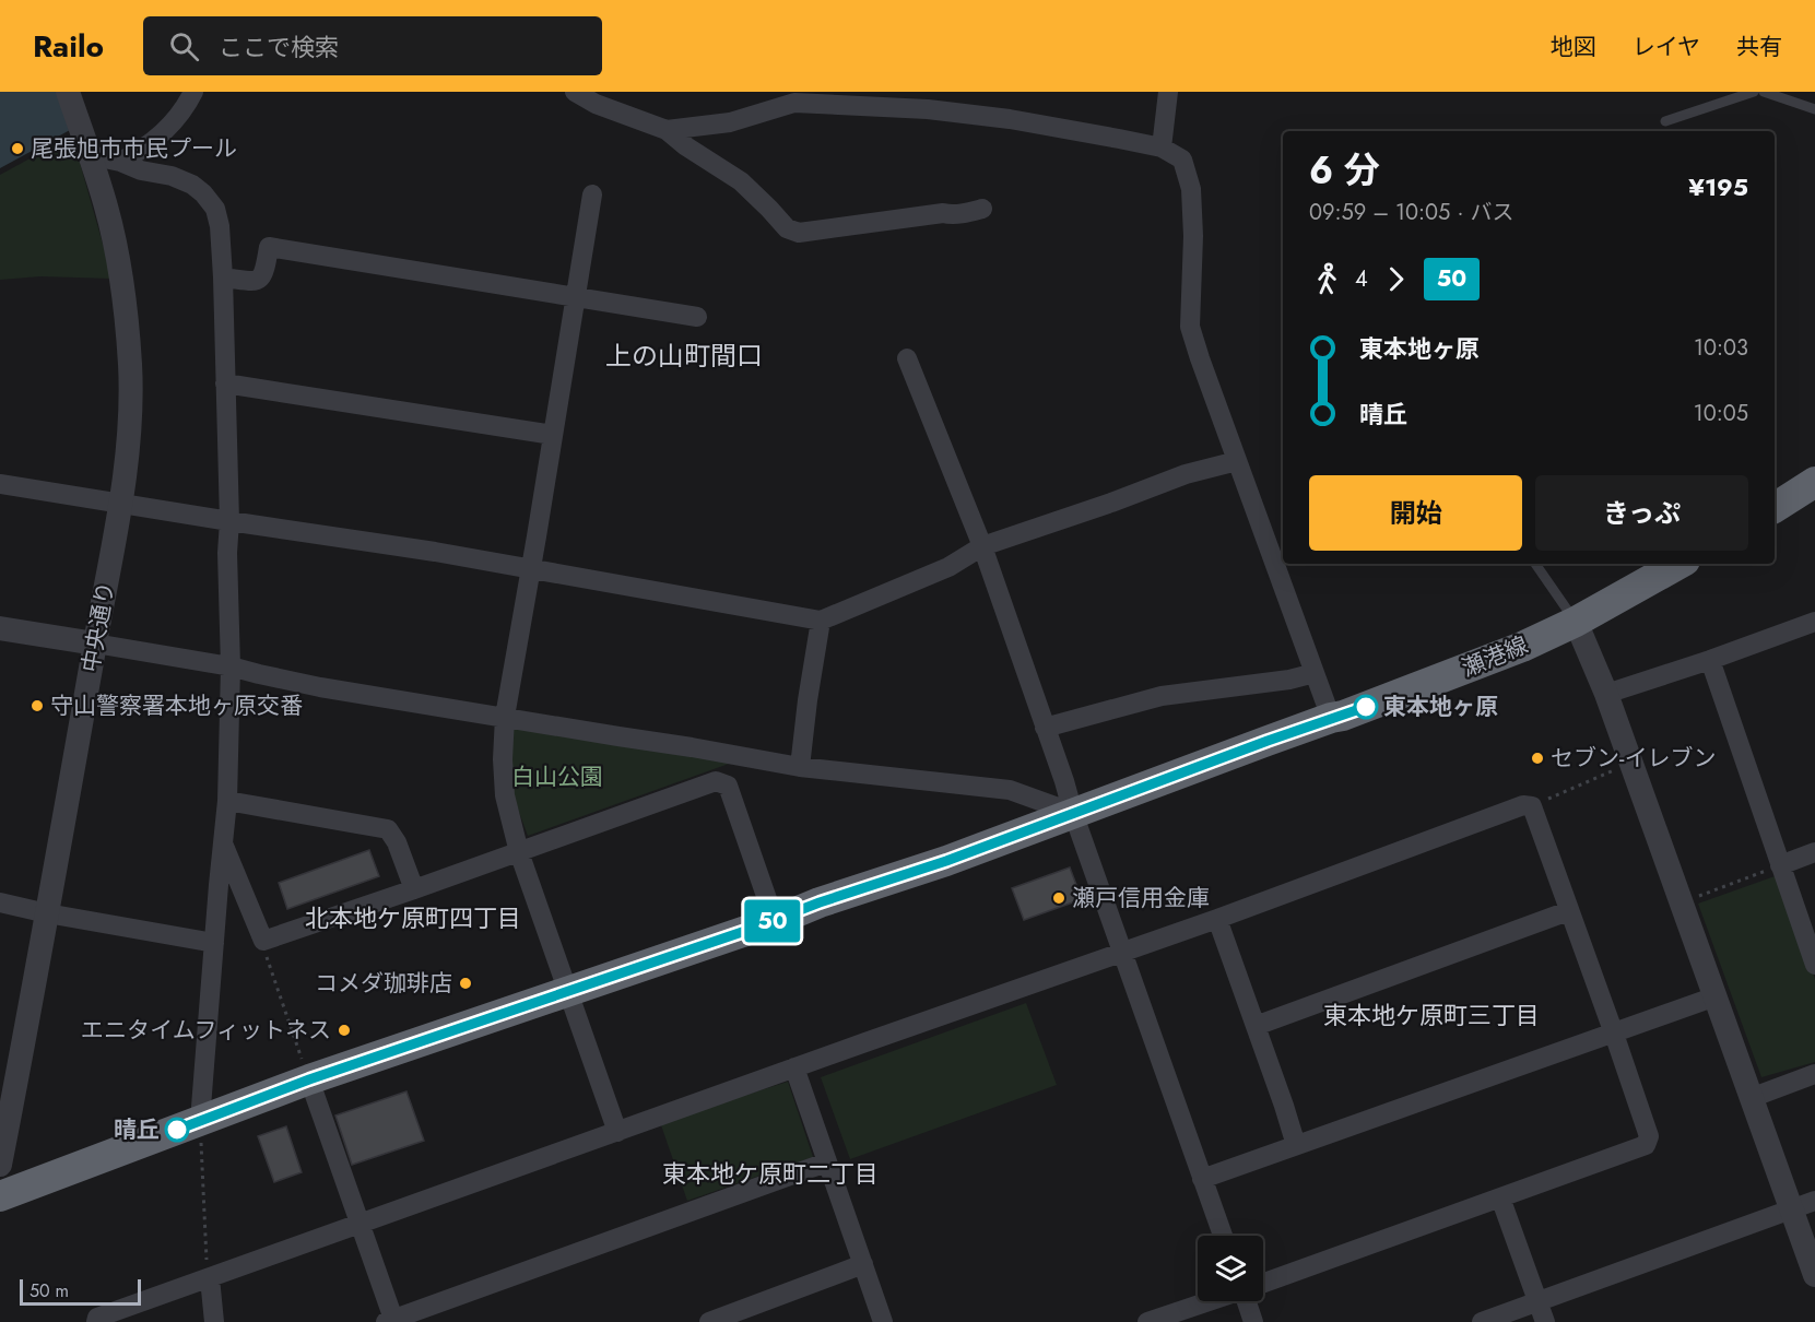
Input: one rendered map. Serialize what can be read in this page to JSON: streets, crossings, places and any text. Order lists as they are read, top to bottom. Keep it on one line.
{"streets":{"highway":["瀬港線"],"street":["中央通り"]},"districts":["上の山町間口","北本地ケ原町四丁目","東本地ケ原町三丁目","東本地ケ原町二丁目"],"parks":["白山公園"],"places":["尾張旭市市民プール","守山警察署本地ヶ原交番","東本地ヶ原","セブン-イレブン","瀬戸信用金庫","コメダ珈琲店","エニタイムフィットネス","晴丘"],"lines":["bus line 50"],"scale_bar":"50 m","page":{"header":"Railo","search":"ここで検索","nav":["地図","レイヤ","共有"],"on_map":"50","heading":["6 分","09:59 – 10:05 · バス","¥195"],"legs":["4","50"],"list":[{"name":"東本地ヶ原","value":"10:03"},{"name":"晴丘","value":"10:05"}],"buttons":["開始","きっぷ"],"scale":"50 m"}}
